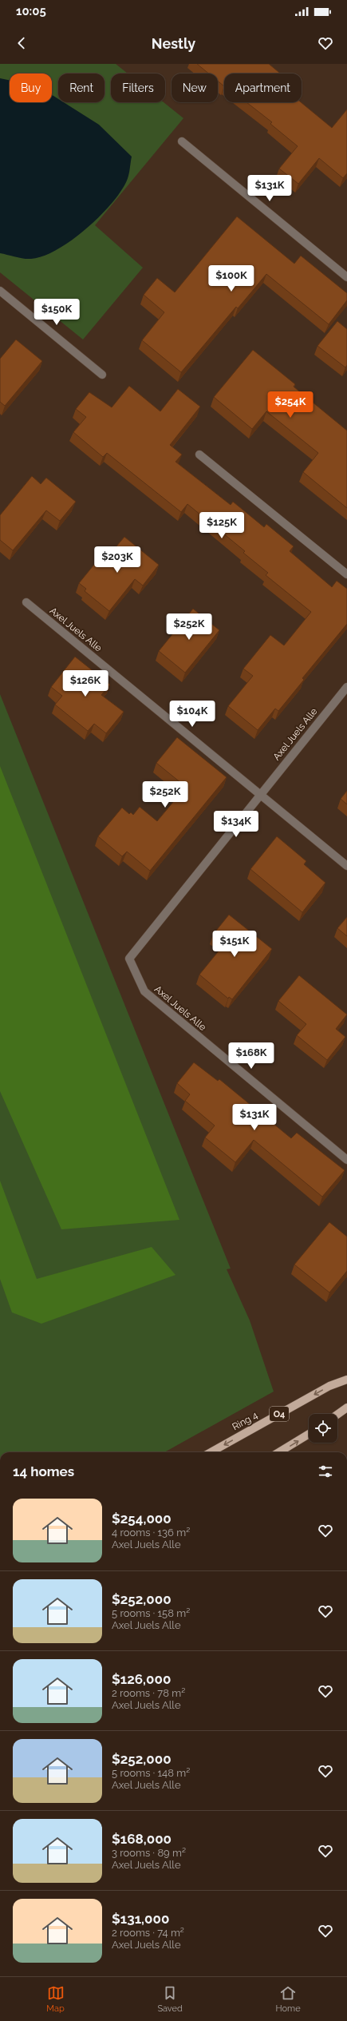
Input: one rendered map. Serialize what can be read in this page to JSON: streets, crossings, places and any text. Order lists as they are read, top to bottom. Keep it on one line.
{"streets":{"main road":["O4","Ring 4"],"street":["Axel Juels Alle"]},"page":{"status":"10:05","header":"Nestly","chip":["Buy","Rent","Filters","New","Apartment"],"price":["$131K","$100K","$150K","$254K","$125K","$203K","$252K","$126K","$104K","$252K","$134K","$151K","$168K","$131K"],"heading":"14 homes","list":[{"name":"$254,000","note":"4 rooms · 136 m² · Axel Juels Alle"},{"name":"$252,000","note":"5 rooms · 158 m² · Axel Juels Alle"},{"name":"$126,000","note":"2 rooms · 78 m² · Axel Juels Alle"},{"name":"$252,000","note":"5 rooms · 148 m² · Axel Juels Alle"},{"name":"$168,000","note":"3 rooms · 89 m² · Axel Juels Alle"},{"name":"$131,000","note":"2 rooms · 74 m² · Axel Juels Alle"}],"tabs":["Map","Saved","Home"]}}
